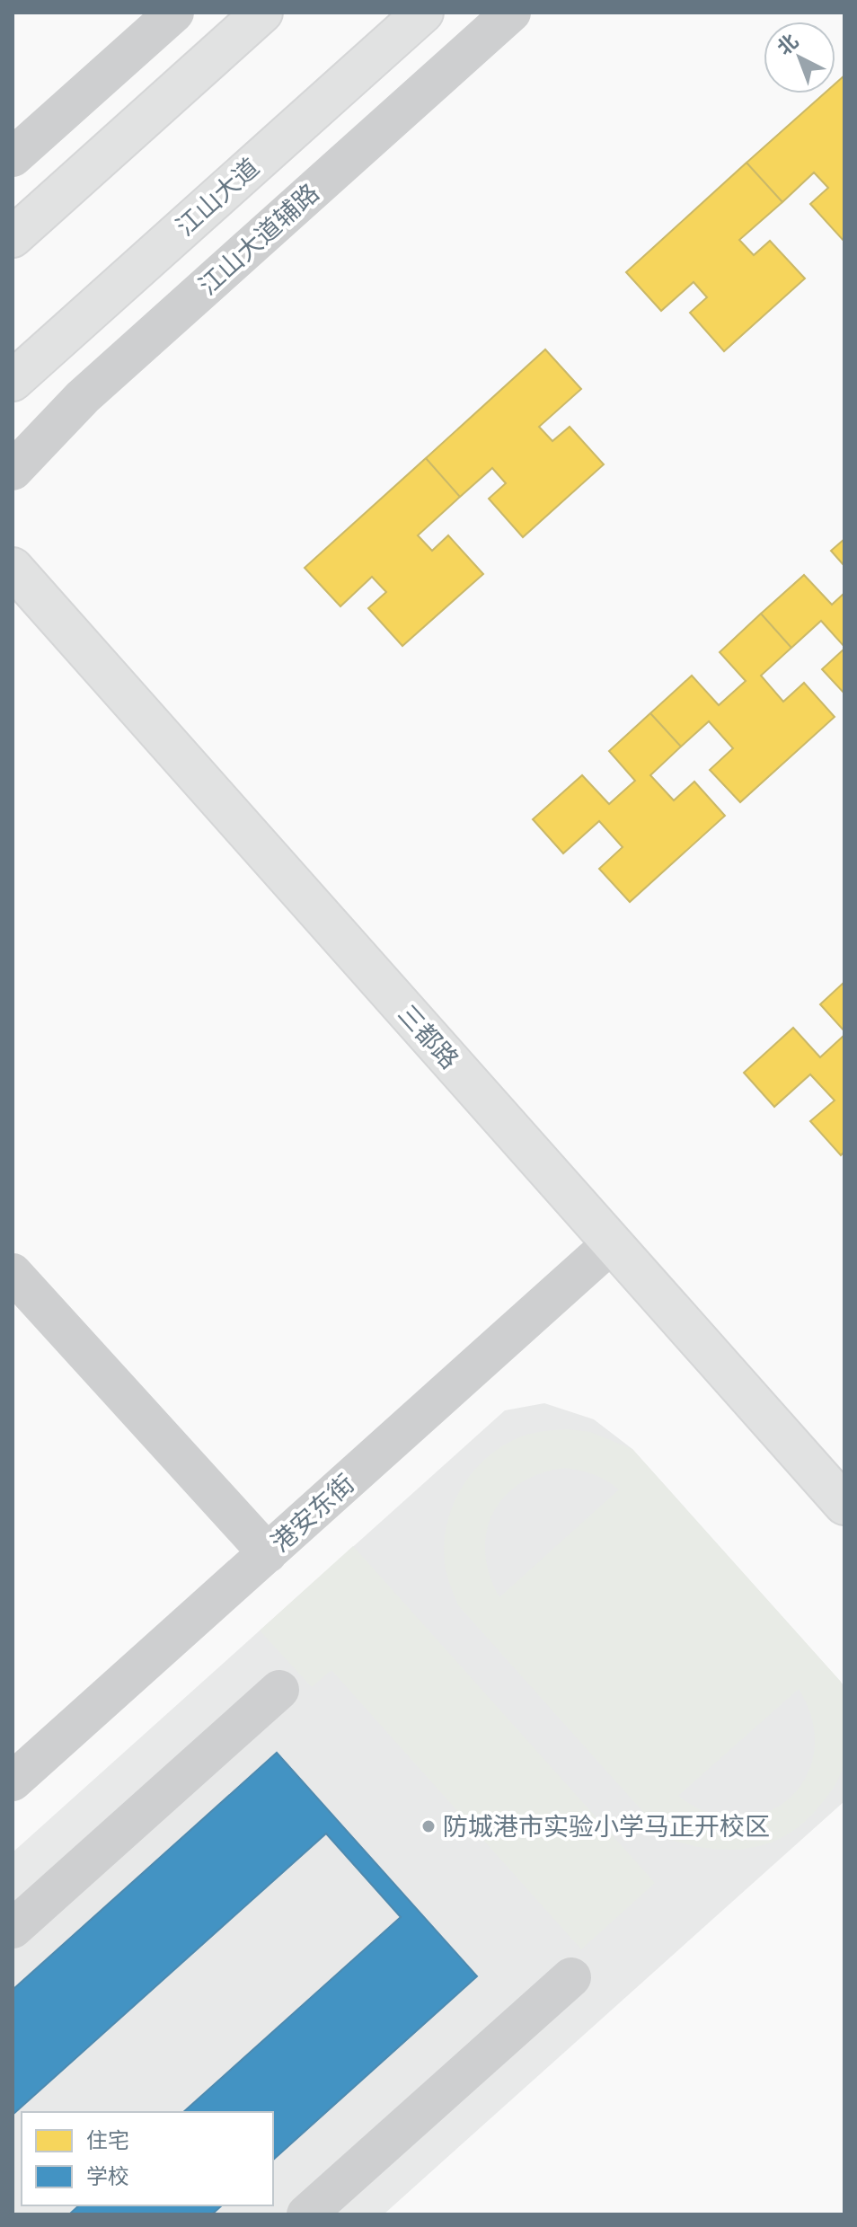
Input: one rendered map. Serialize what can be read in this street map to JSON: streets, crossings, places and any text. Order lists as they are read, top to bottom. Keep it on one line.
{"streets":{"main road":["江山大道","三都路"],"street":["江山大道辅路","港安东街"]},"crossings":[["三都路","港安东街"]],"places":["防城港市实验小学马正开校区"],"legend":["住宅","学校"],"north":"top left"}
